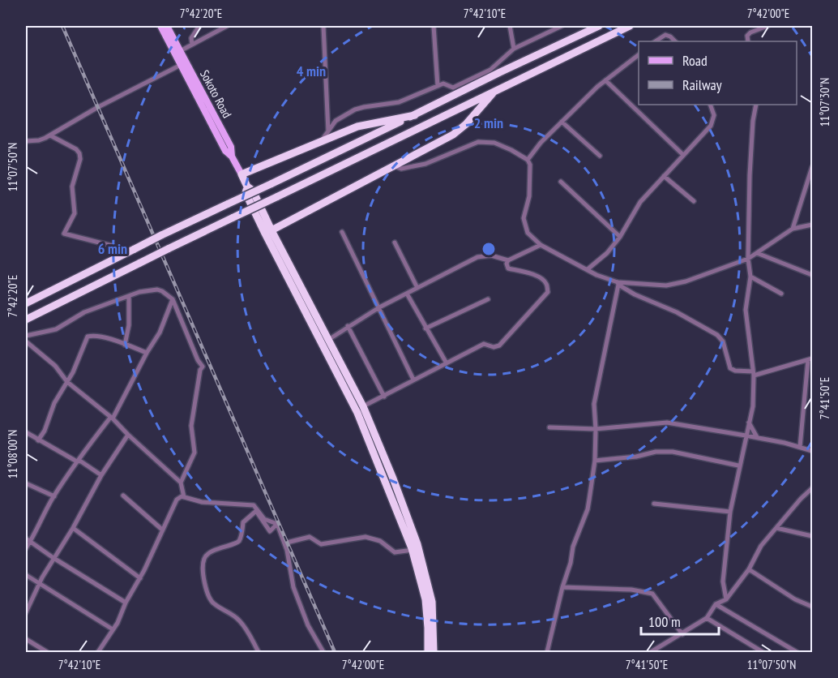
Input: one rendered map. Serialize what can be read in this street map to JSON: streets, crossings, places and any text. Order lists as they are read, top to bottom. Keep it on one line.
{"streets":{"main road":["Sokoto Road"]},"legend":["Road","Railway"],"scale_bar":"100 m","coordinates":["7°42'20\"E","7°42'10\"E","7°42'00\"E","11°07'30\"N","11°07'50\"N","7°41'50\"E","11°08'00\"N"],"rings":["4 min","2 min","6 min"]}
